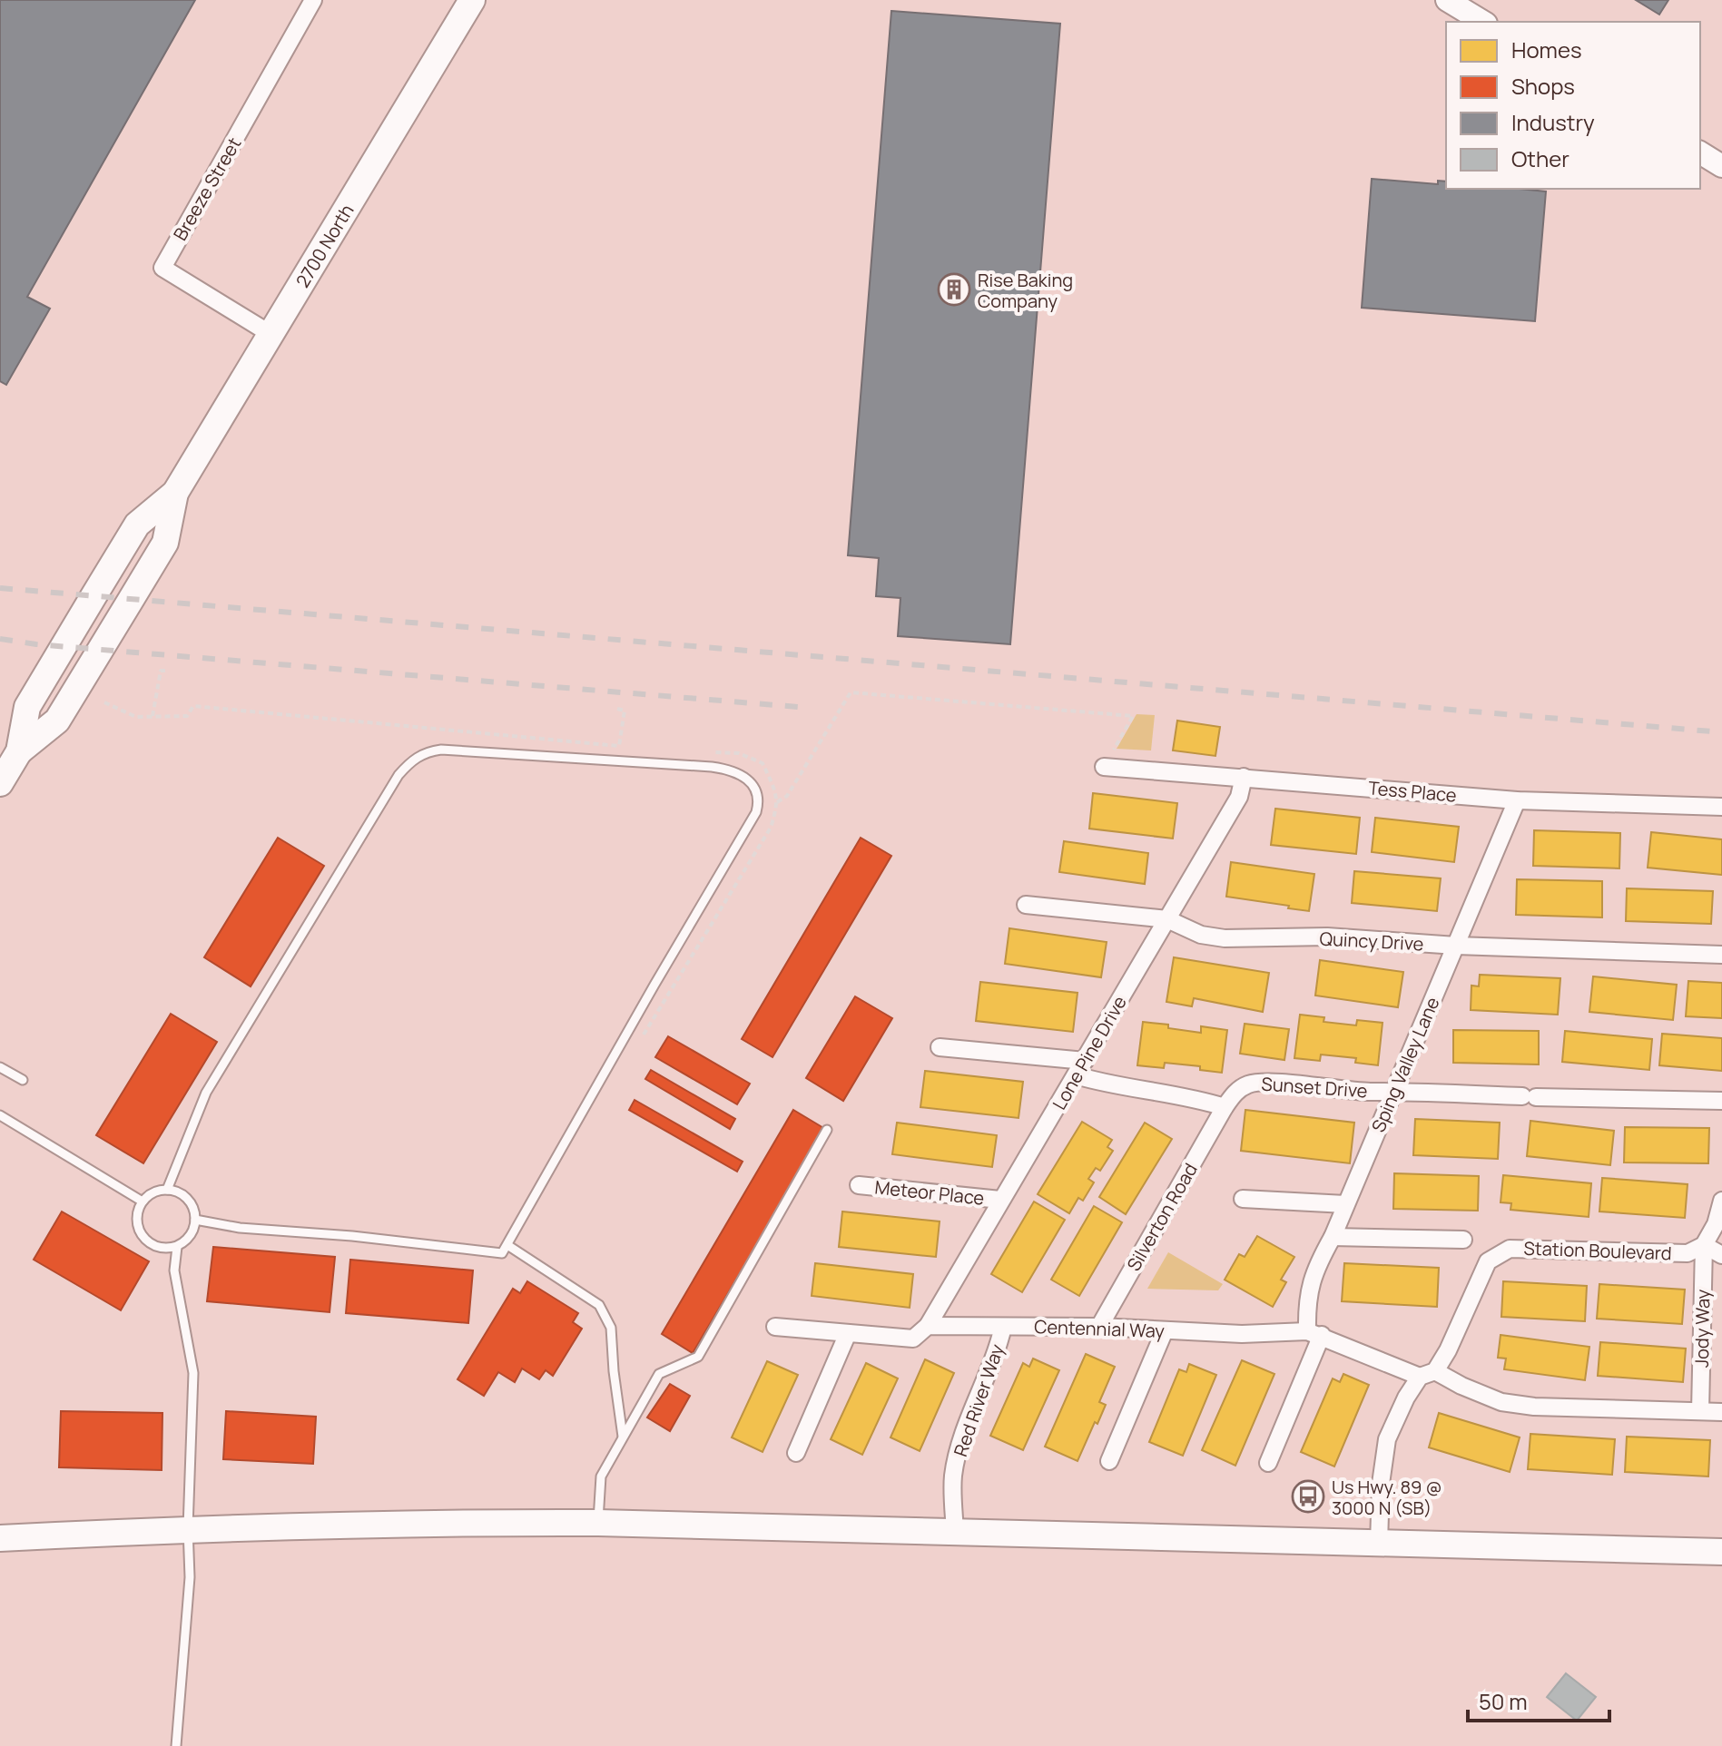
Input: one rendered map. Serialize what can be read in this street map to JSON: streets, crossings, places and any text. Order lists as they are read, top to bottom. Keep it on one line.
{"streets":{"main road":["2700 North"],"street":["Breeze Street","Tess Place","Quincy Drive","Lone Pine Drive","Sping Valley Lane","Sunset Drive","Meteor Place","Silverton Road","Station Boulevard","Centennial Way","Jody Way","Red River Way"]},"crossings":[["Breeze Street","2700 North"],["Tess Place","Lone Pine Drive"],["Tess Place","Sping Valley Lane"],["Quincy Drive","Lone Pine Drive"],["Quincy Drive","Sping Valley Lane"],["Lone Pine Drive","Meteor Place"],["Lone Pine Drive","Centennial Way"],["Sping Valley Lane","Sunset Drive"],["Sping Valley Lane","Centennial Way"],["Sunset Drive","Silverton Road"],["Silverton Road","Centennial Way"],["Station Boulevard","Centennial Way"],["Station Boulevard","Jody Way"],["Centennial Way","Jody Way"],["Centennial Way","Red River Way"]],"places":{"building":["Rise Baking Company"],"bus stop":["Us Hwy. 89 @ 3000 N (SB)"]},"legend":["Homes","Shops","Industry","Other"],"scale_bar":"50 m"}
